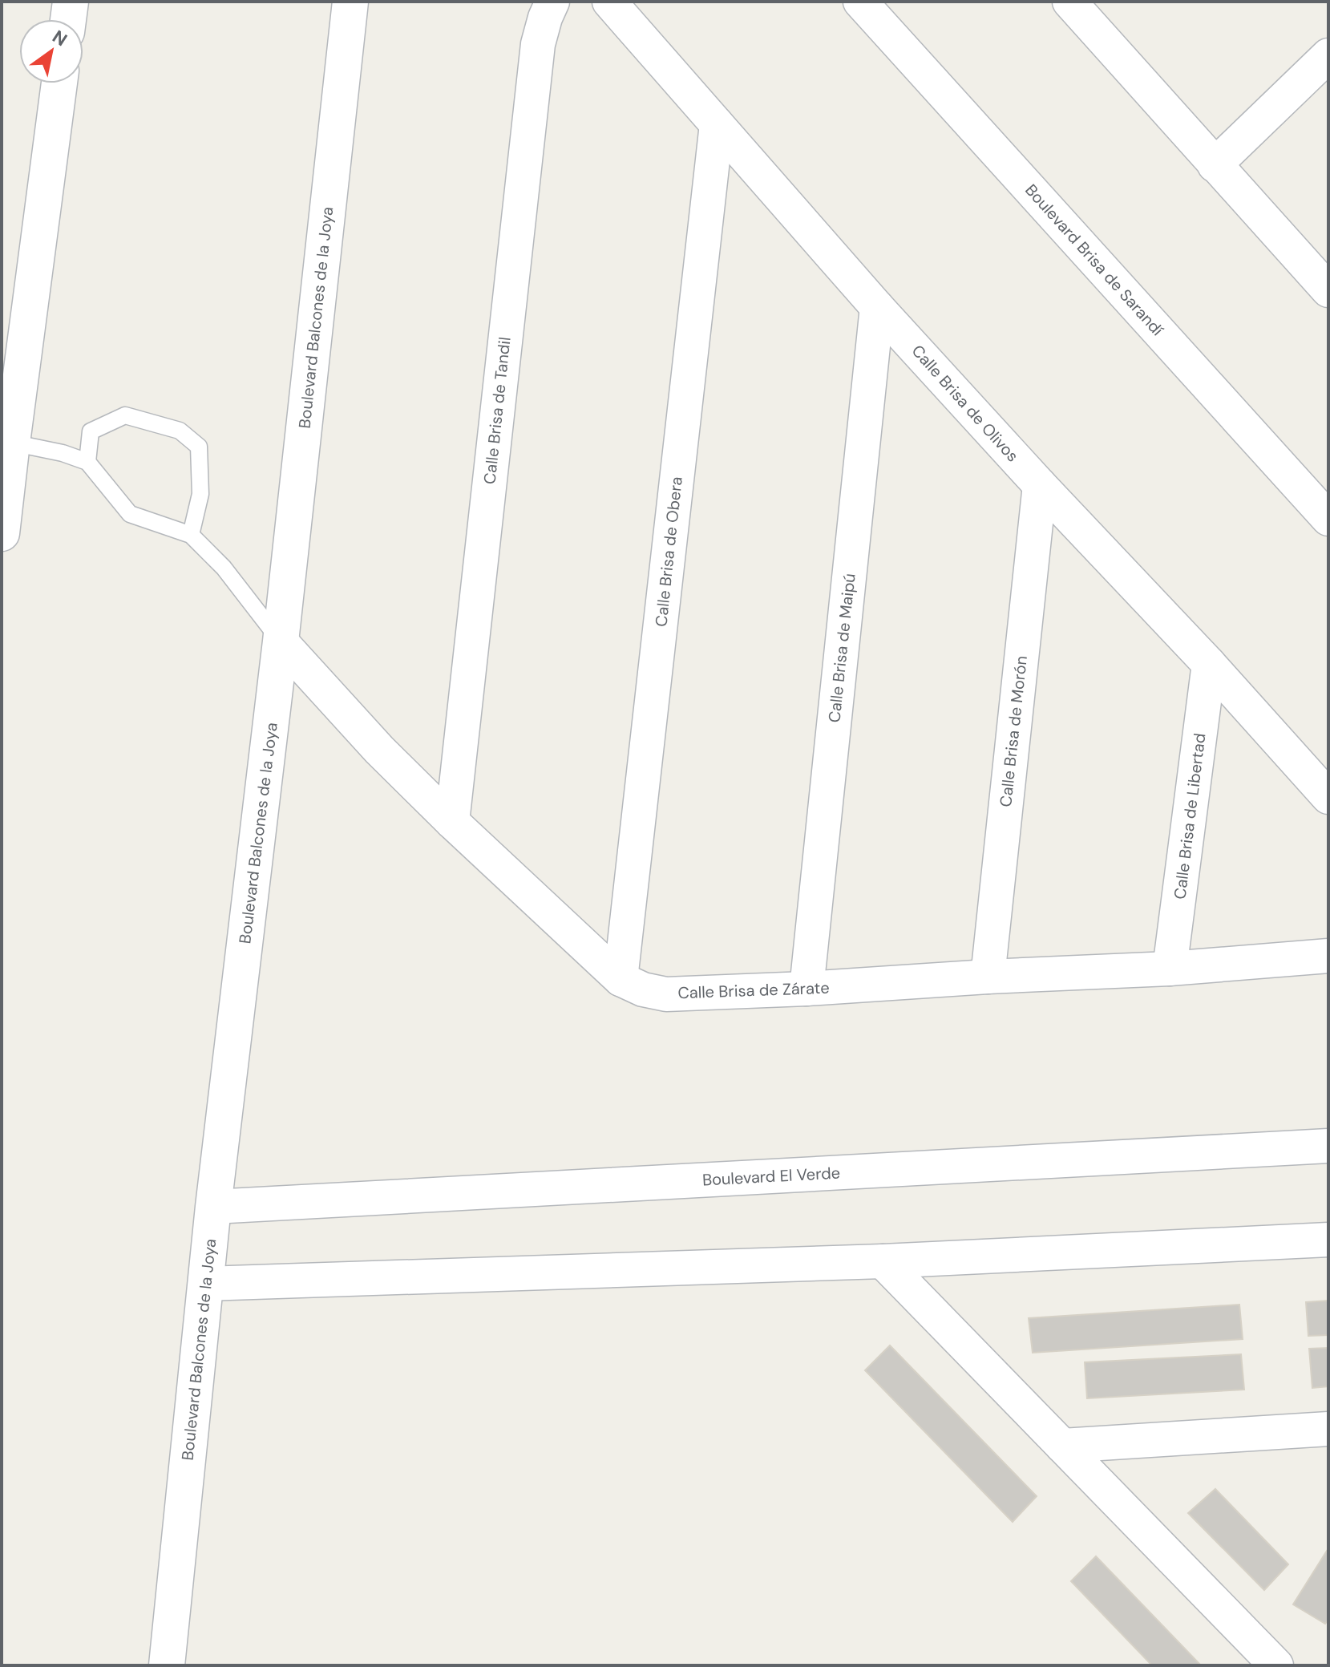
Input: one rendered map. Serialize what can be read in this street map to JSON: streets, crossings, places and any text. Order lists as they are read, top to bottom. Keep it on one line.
{"streets":{"street":["Boulevard Brisa de Sarandí","Boulevard Balcones de la Joya","Calle Brisa de Olivos","Calle Brisa de Tandil","Calle Brisa de Obera","Calle Brisa de Maipú","Calle Brisa de Morón","Calle Brisa de Libertad","Calle Brisa de Zárate","Boulevard El Verde"]},"crossings":[["Boulevard Balcones de la Joya","Calle Brisa de Zárate"],["Boulevard Balcones de la Joya","Boulevard El Verde"],["Calle Brisa de Olivos","Calle Brisa de Obera"],["Calle Brisa de Olivos","Calle Brisa de Maipú"],["Calle Brisa de Olivos","Calle Brisa de Morón"],["Calle Brisa de Olivos","Calle Brisa de Libertad"],["Calle Brisa de Tandil","Calle Brisa de Zárate"],["Calle Brisa de Obera","Calle Brisa de Zárate"],["Calle Brisa de Maipú","Calle Brisa de Zárate"],["Calle Brisa de Morón","Calle Brisa de Zárate"],["Calle Brisa de Libertad","Calle Brisa de Zárate"]],"north":"top right"}
